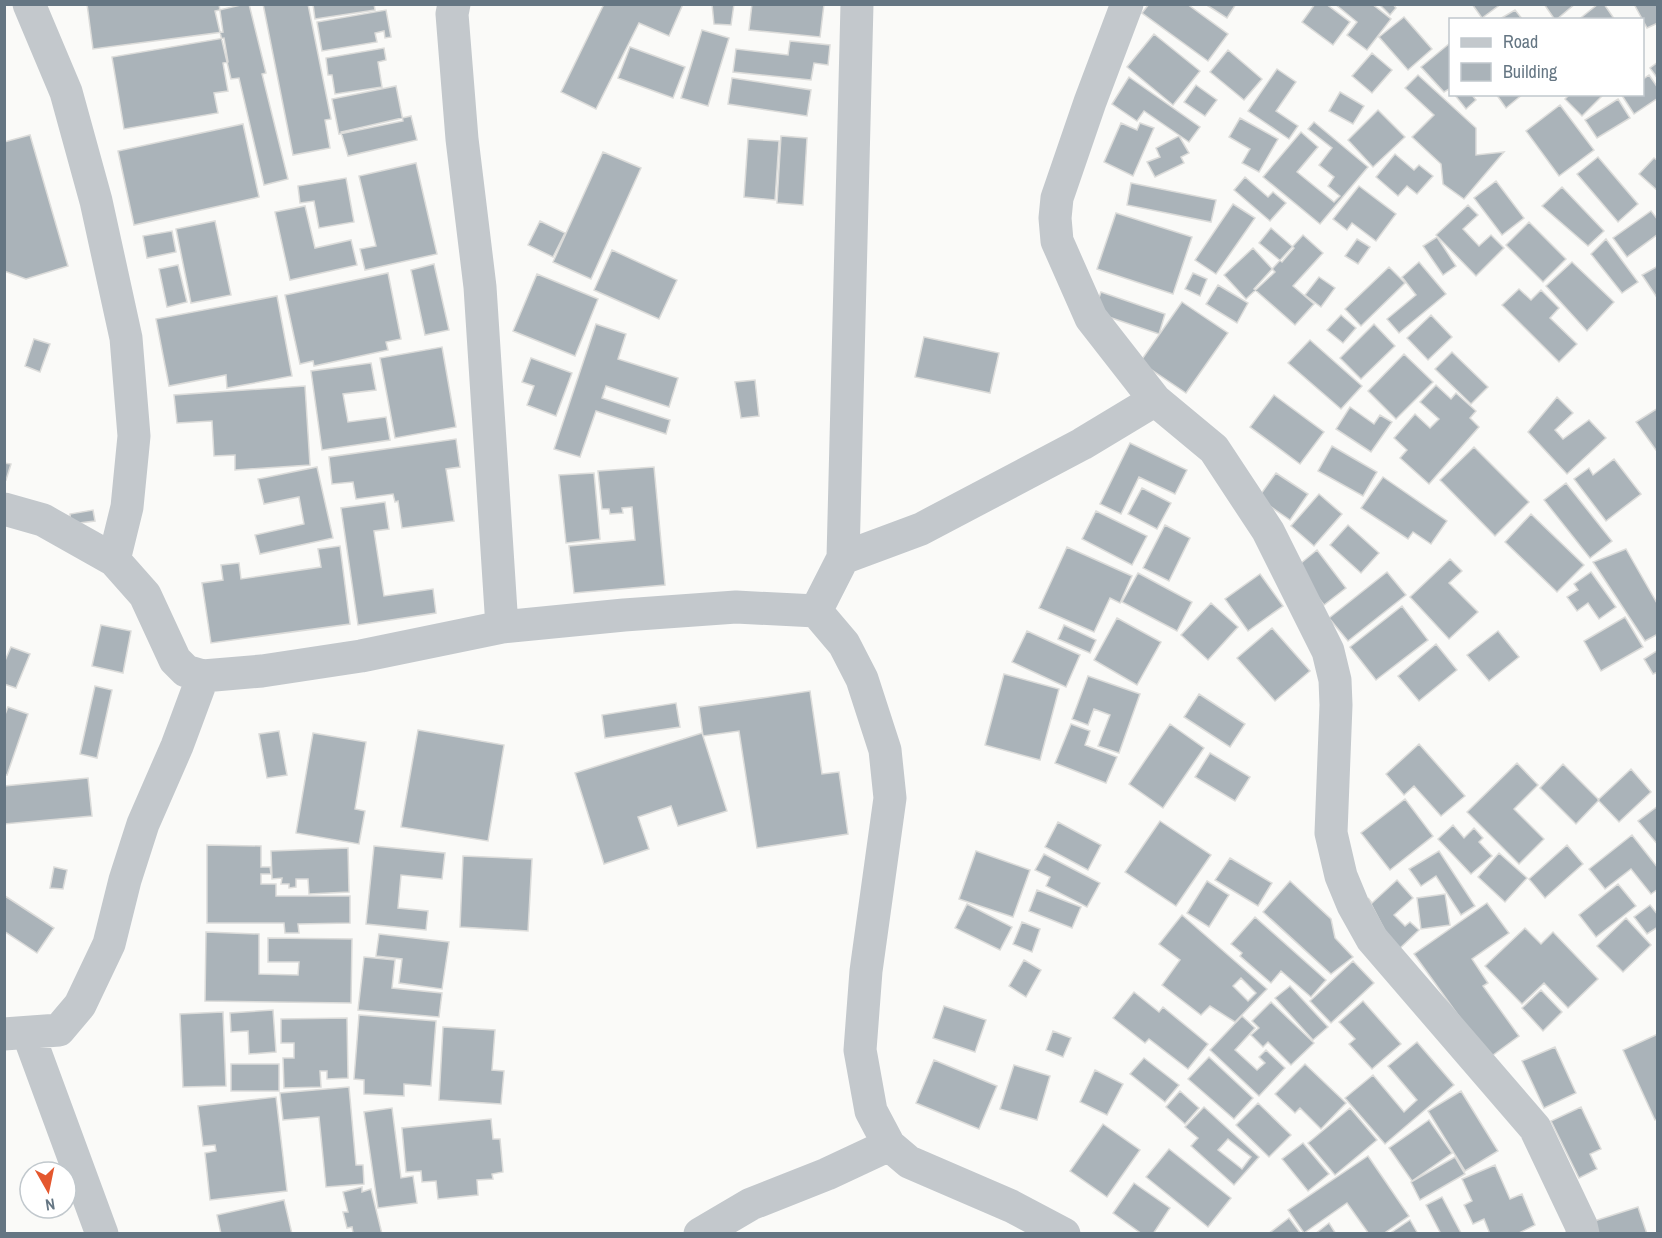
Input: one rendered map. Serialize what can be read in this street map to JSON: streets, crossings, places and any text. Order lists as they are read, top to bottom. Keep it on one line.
{"legend":["Road","Building"],"north":"bottom"}
